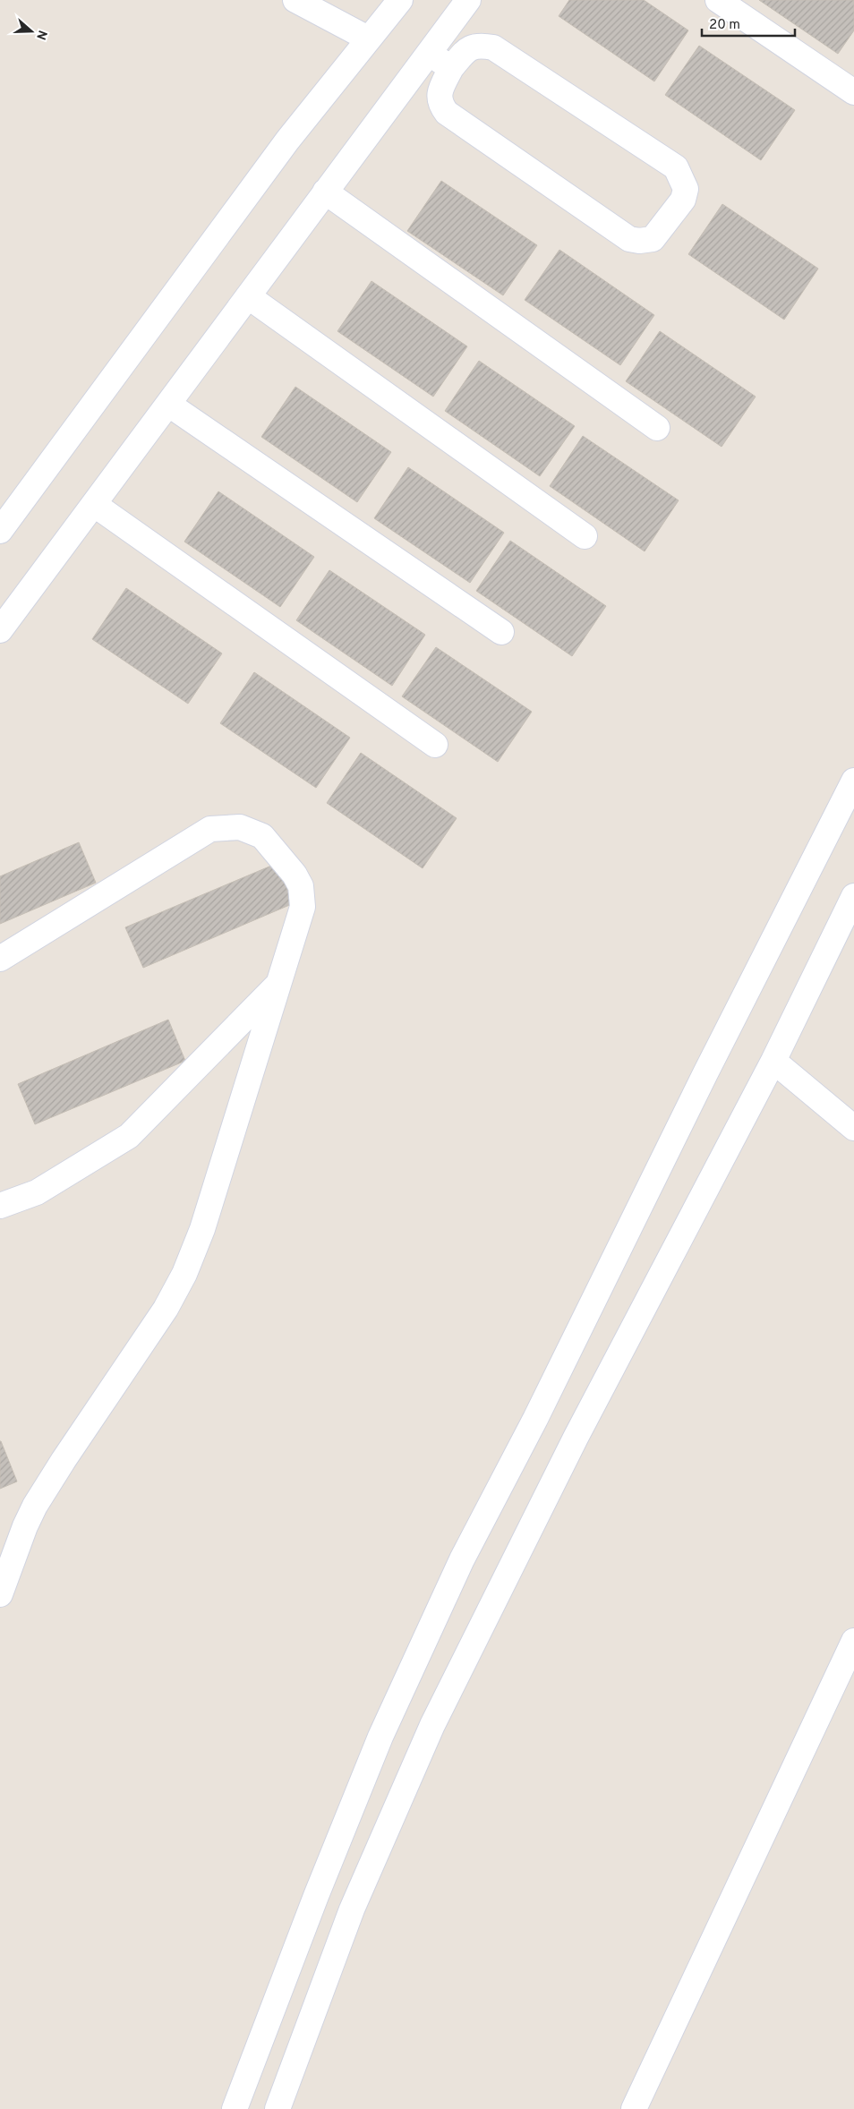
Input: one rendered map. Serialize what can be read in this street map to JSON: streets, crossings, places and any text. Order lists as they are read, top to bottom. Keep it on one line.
{"scale_bar":"20 m","north":"right"}
